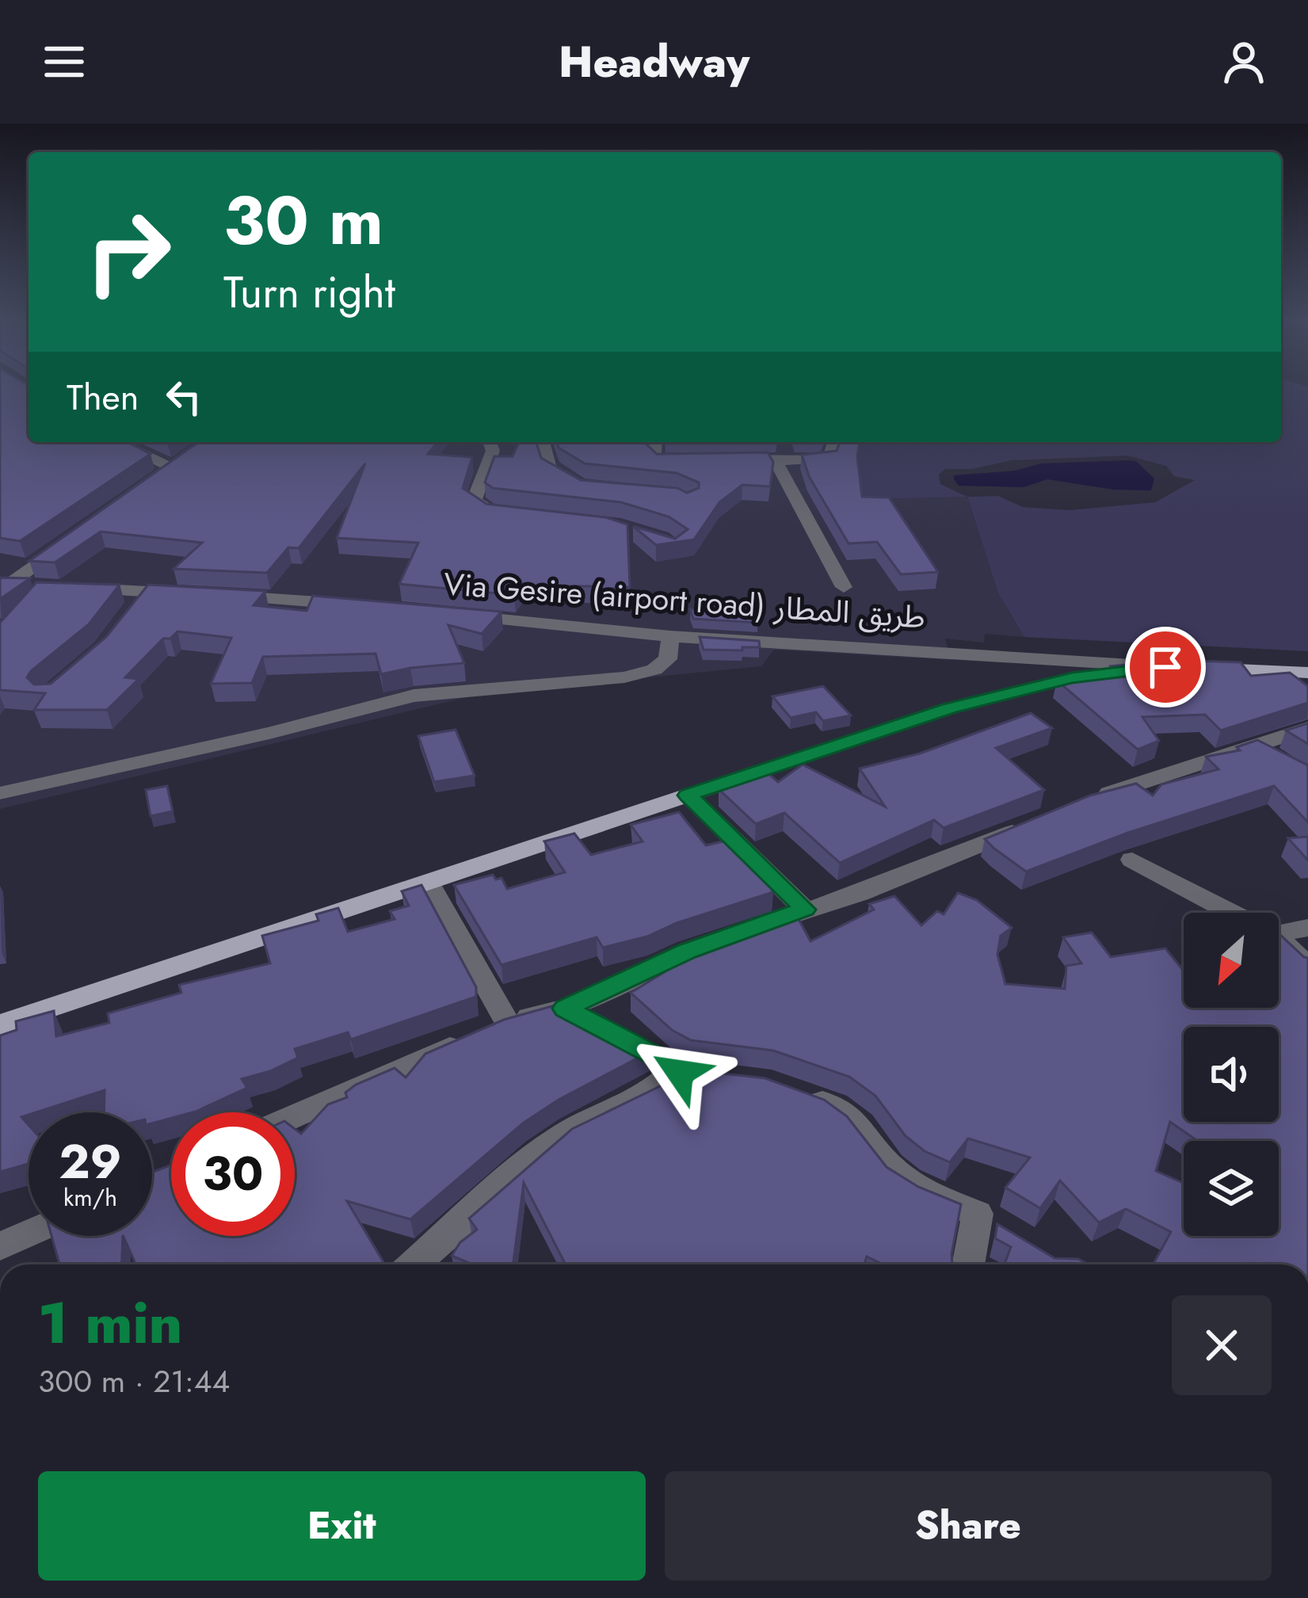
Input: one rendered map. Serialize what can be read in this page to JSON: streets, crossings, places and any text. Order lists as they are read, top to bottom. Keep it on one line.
{"streets":{"main road":["Via Gesire (airport road) طريق المطار"]},"north":"bottom left","page":{"header":"Headway","turn":["30 m","Turn right"],"then":"Then","speed":"29 km/h","limit":"30","heading":["1 min","300 m · 21:44"],"buttons":["Exit","Share"]}}
